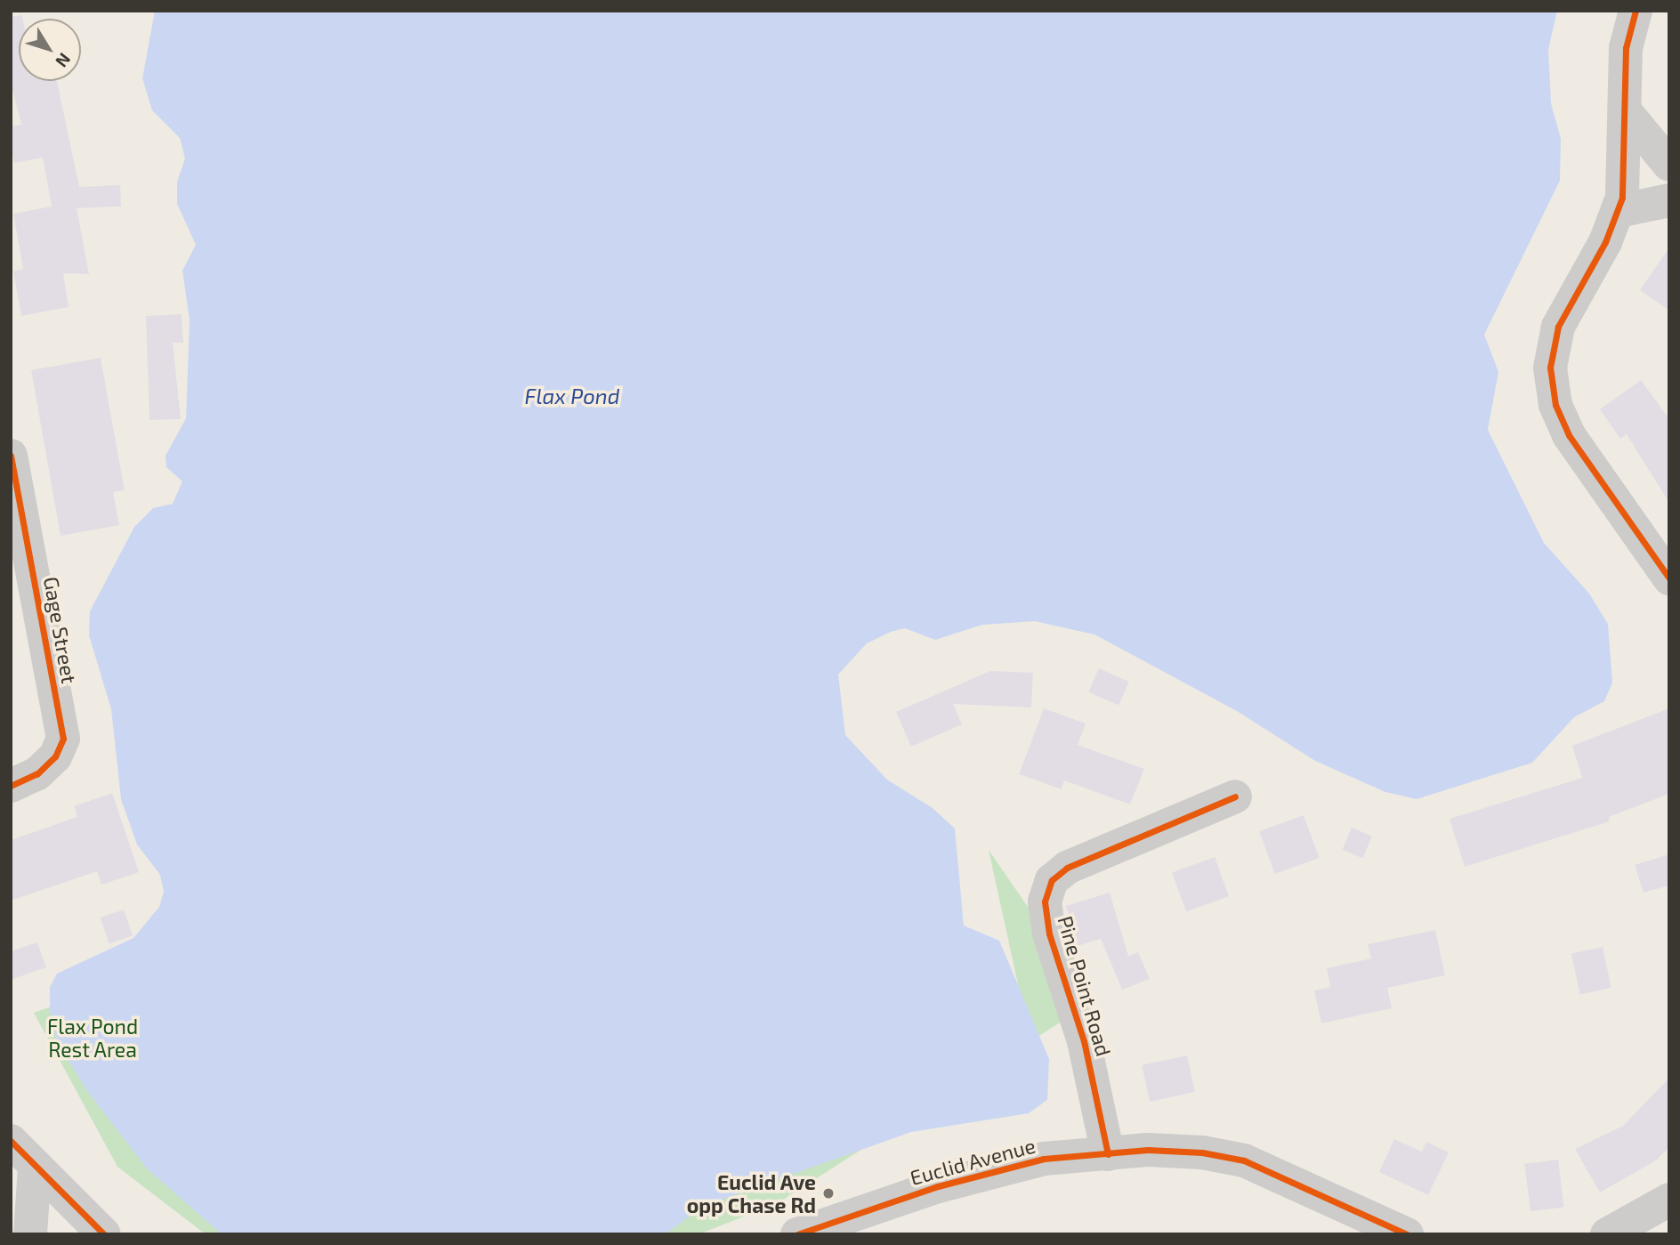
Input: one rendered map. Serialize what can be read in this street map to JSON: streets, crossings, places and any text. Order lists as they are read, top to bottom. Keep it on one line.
{"streets":{"street":["Gage Street","Pine Point Road","Euclid Avenue"]},"crossings":[["Pine Point Road","Euclid Avenue"]],"water":["Flax Pond"],"parks":["Flax Pond Rest Area"],"places":["Euclid Ave opp Chase Rd"],"north":"bottom right"}
